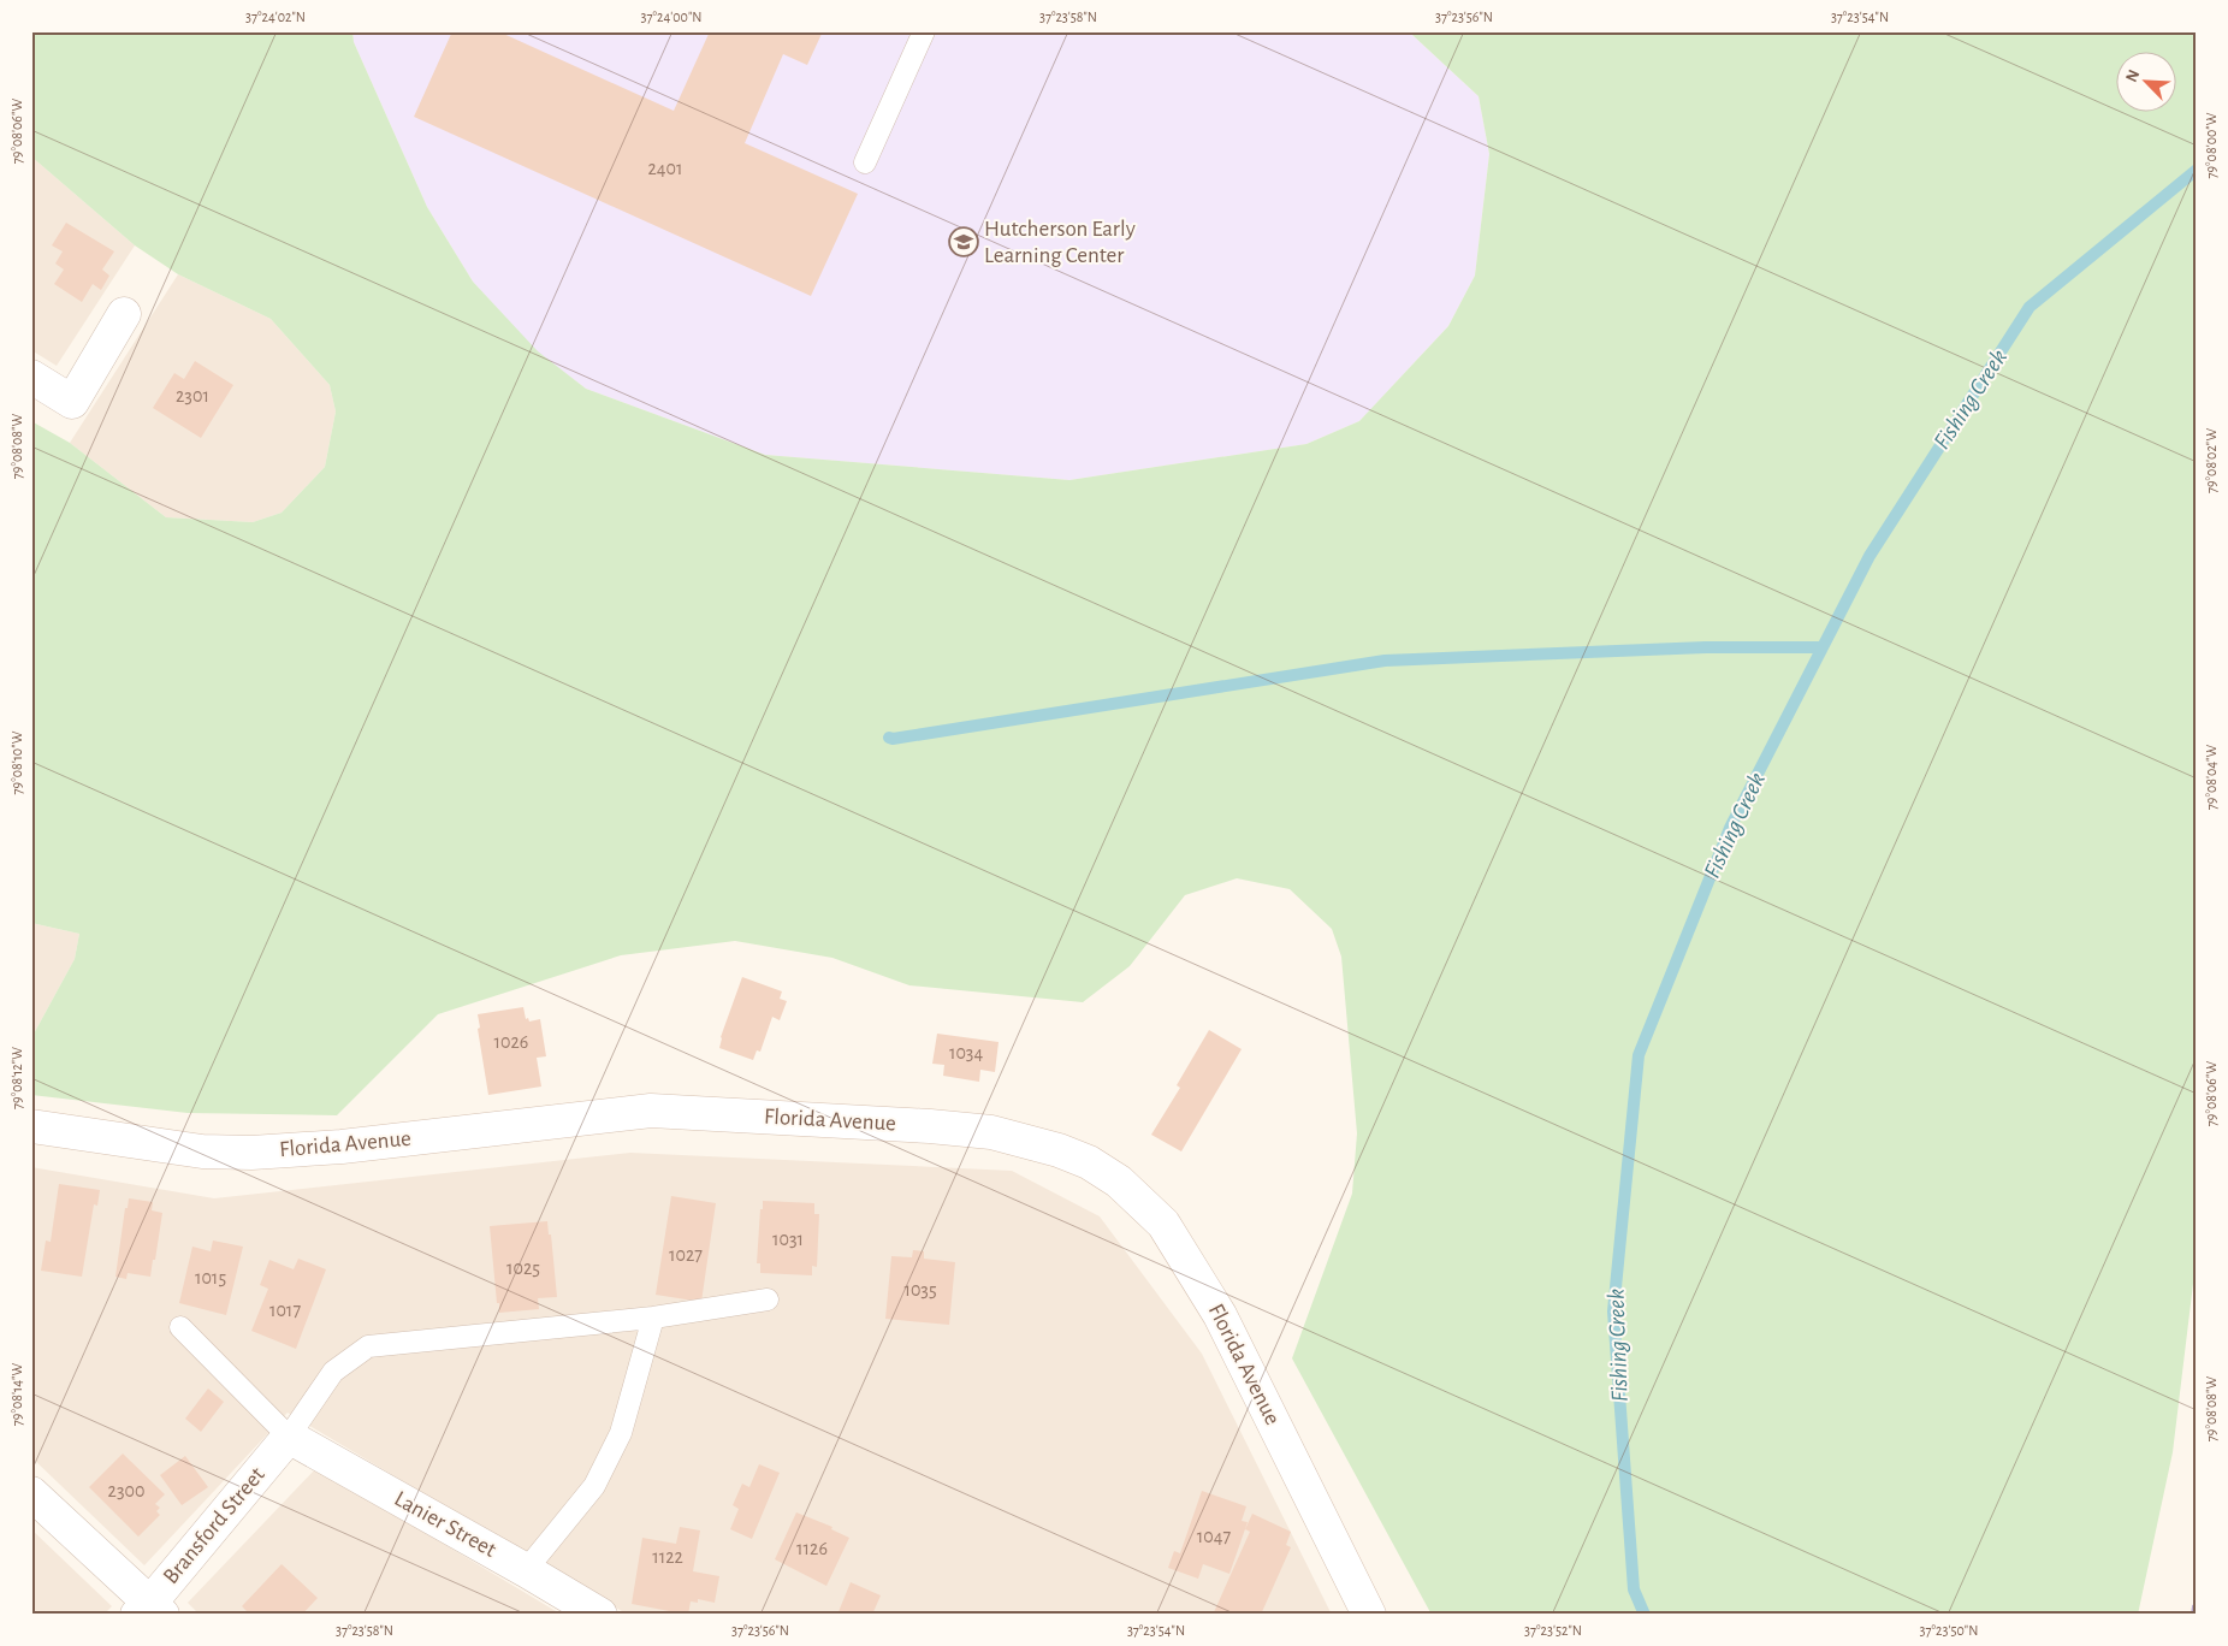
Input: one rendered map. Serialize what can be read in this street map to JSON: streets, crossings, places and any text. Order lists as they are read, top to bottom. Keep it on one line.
{"streets":{"main road":["Florida Avenue","Lanier Street","Bransford Street"]},"crossings":[["Lanier Street","Bransford Street"]],"water":["Fishing Creek"],"places":{"school or university":["Hutcherson Early Learning Center"]},"house_numbers":["2401","2301","1026","1034","1031","1027","1025","1015","1035","1017","2300","1047","1126","1122"],"north":"top left","coordinates":["37°24'02\"N","37°24'00\"N","37°23'58\"N","37°23'56\"N","37°23'54\"N","79°08'06\"W","79°08'00\"W","79°08'08\"W","79°08'02\"W","79°08'10\"W","79°08'04\"W","79°08'12\"W","79°08'14\"W","37°23'52\"N","37°23'50\"N"]}
